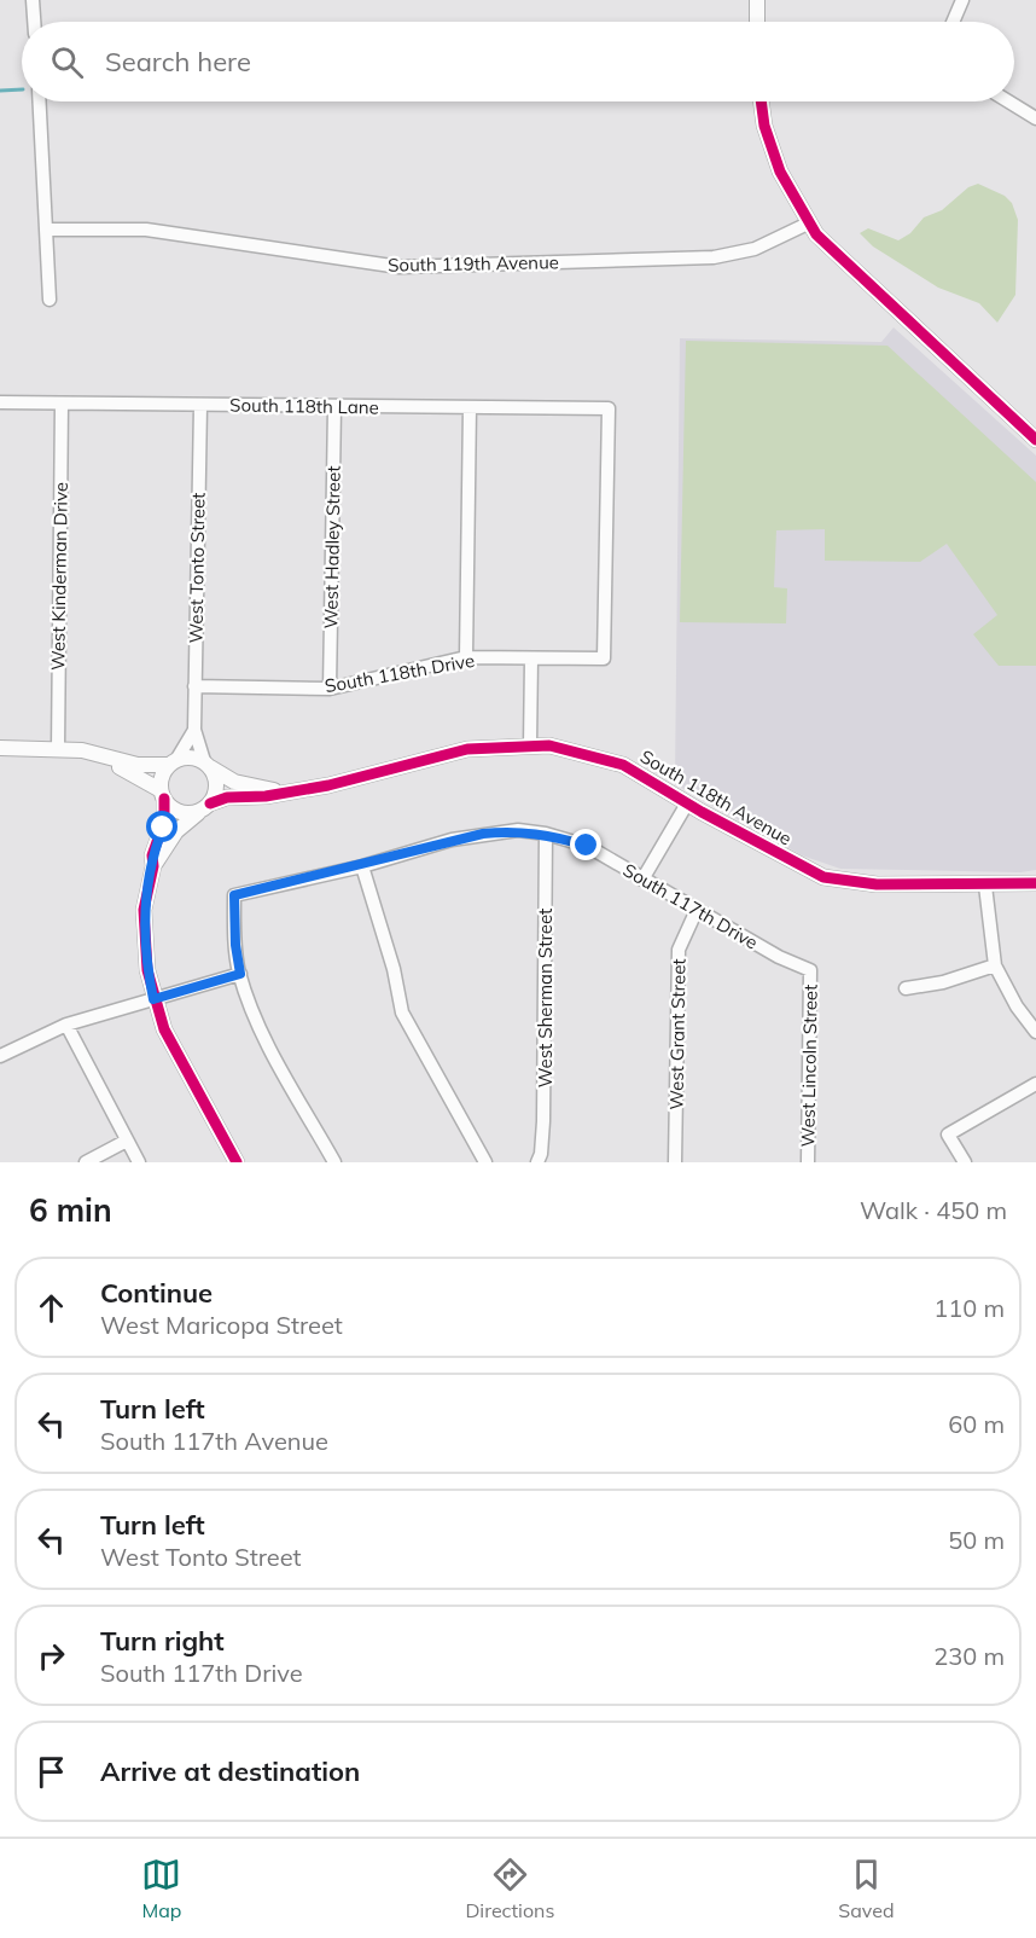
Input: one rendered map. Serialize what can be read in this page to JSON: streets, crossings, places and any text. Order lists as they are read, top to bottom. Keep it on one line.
{"streets":{"street":["South 119th Avenue","South 118th Lane","West Hadley Street","West Tonto Street","West Kinderman Drive","South 118th Drive","South 118th Avenue","South 117th Drive","West Sherman Street","West Grant Street","West Lincoln Street"]},"crossings":[["South 118th Lane","West Hadley Street"],["South 118th Lane","West Tonto Street"],["South 118th Lane","West Kinderman Drive"],["South 118th Lane","South 118th Drive"],["West Hadley Street","South 118th Drive"],["West Tonto Street","South 118th Drive"],["West Tonto Street","South 118th Avenue"],["South 117th Drive","West Sherman Street"],["South 117th Drive","West Grant Street"],["South 117th Drive","West Lincoln Street"]],"page":{"search":"Search here","heading":["6 min","Walk · 450 m"],"list":[["Continue","West Maricopa Street","110 m"],["Turn left","South 117th Avenue","60 m"],["Turn left","West Tonto Street","50 m"],["Turn right","South 117th Drive","230 m"],"Arrive at destination"],"nav":["Map","Directions","Saved"]}}
